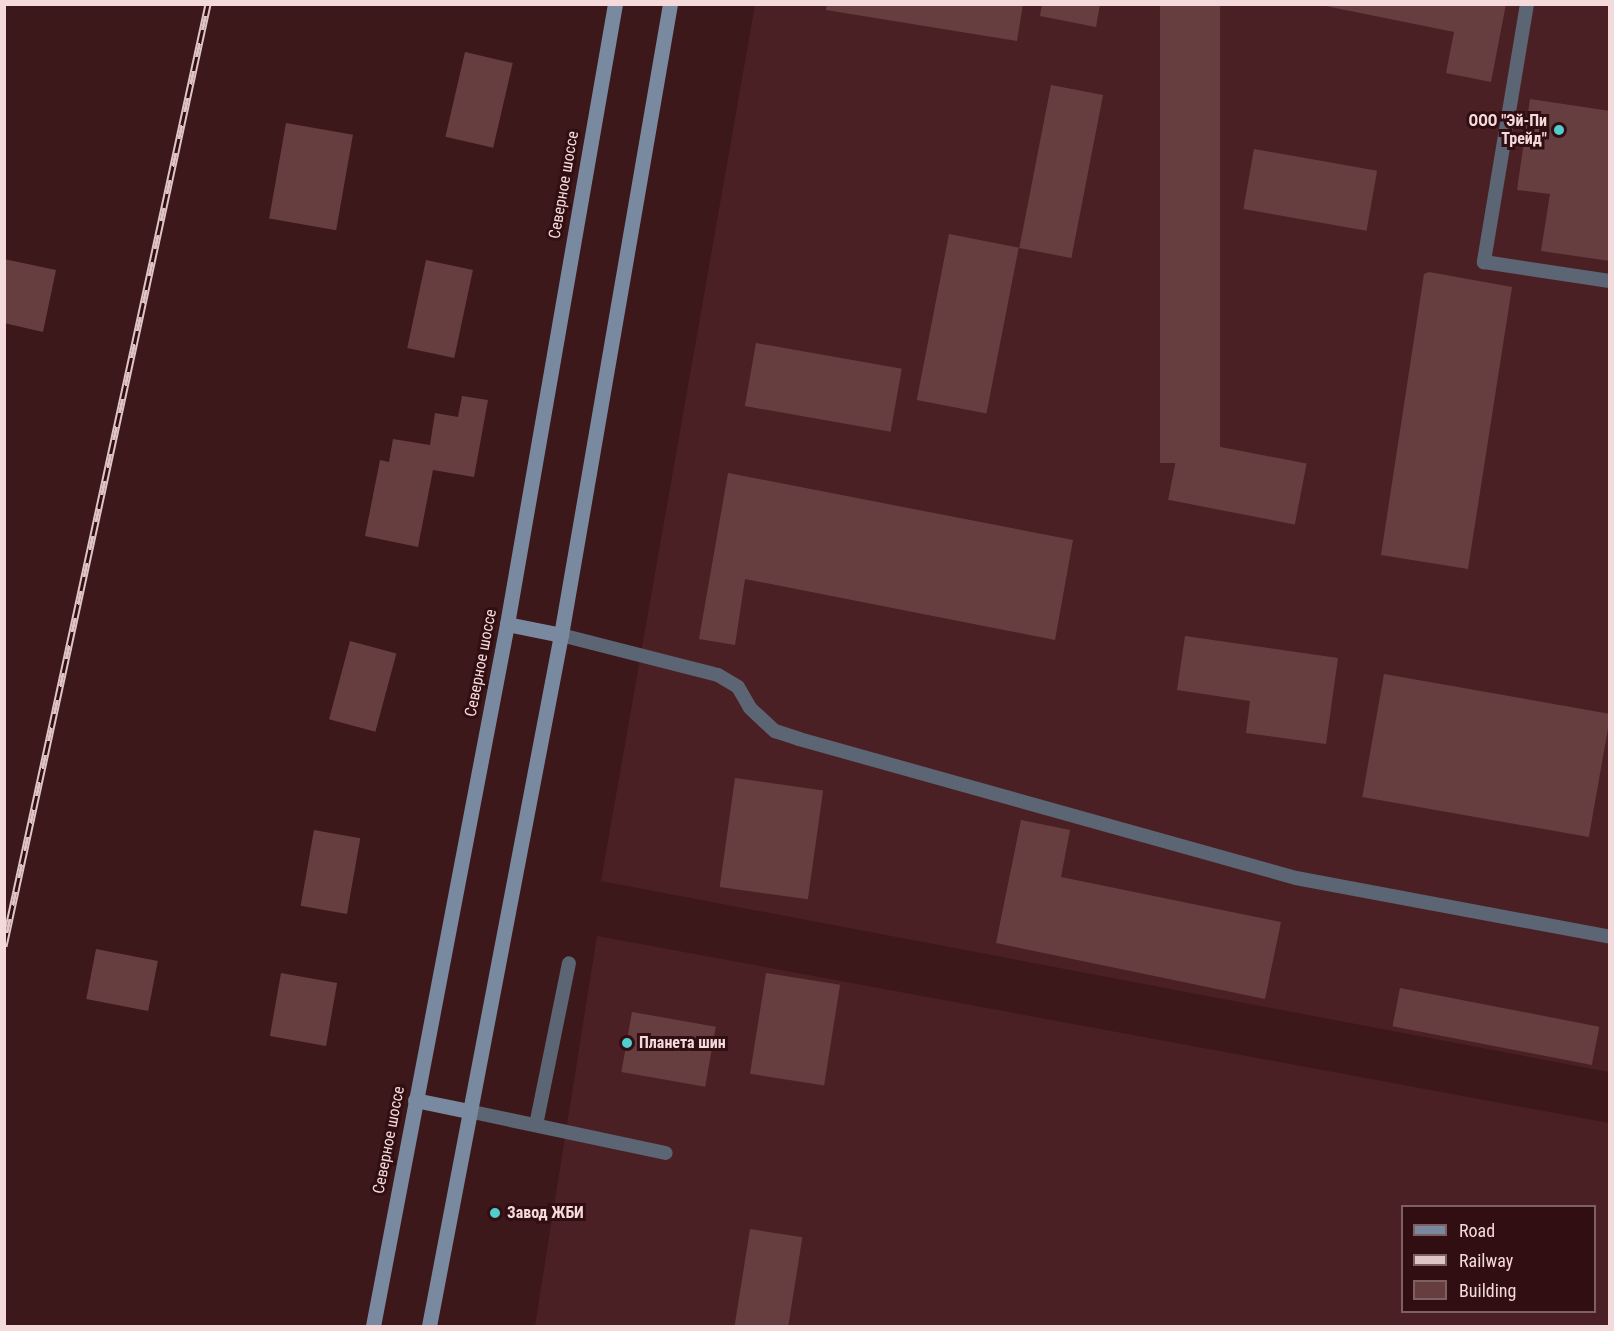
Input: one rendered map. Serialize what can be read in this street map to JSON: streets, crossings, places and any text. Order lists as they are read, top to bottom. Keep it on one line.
{"streets":{"main road":["Северное шоссе"]},"places":["ООО \"Эй-Пи Трейд\"","Планета шин","Завод ЖБИ"],"legend":["Road","Railway","Building"]}
